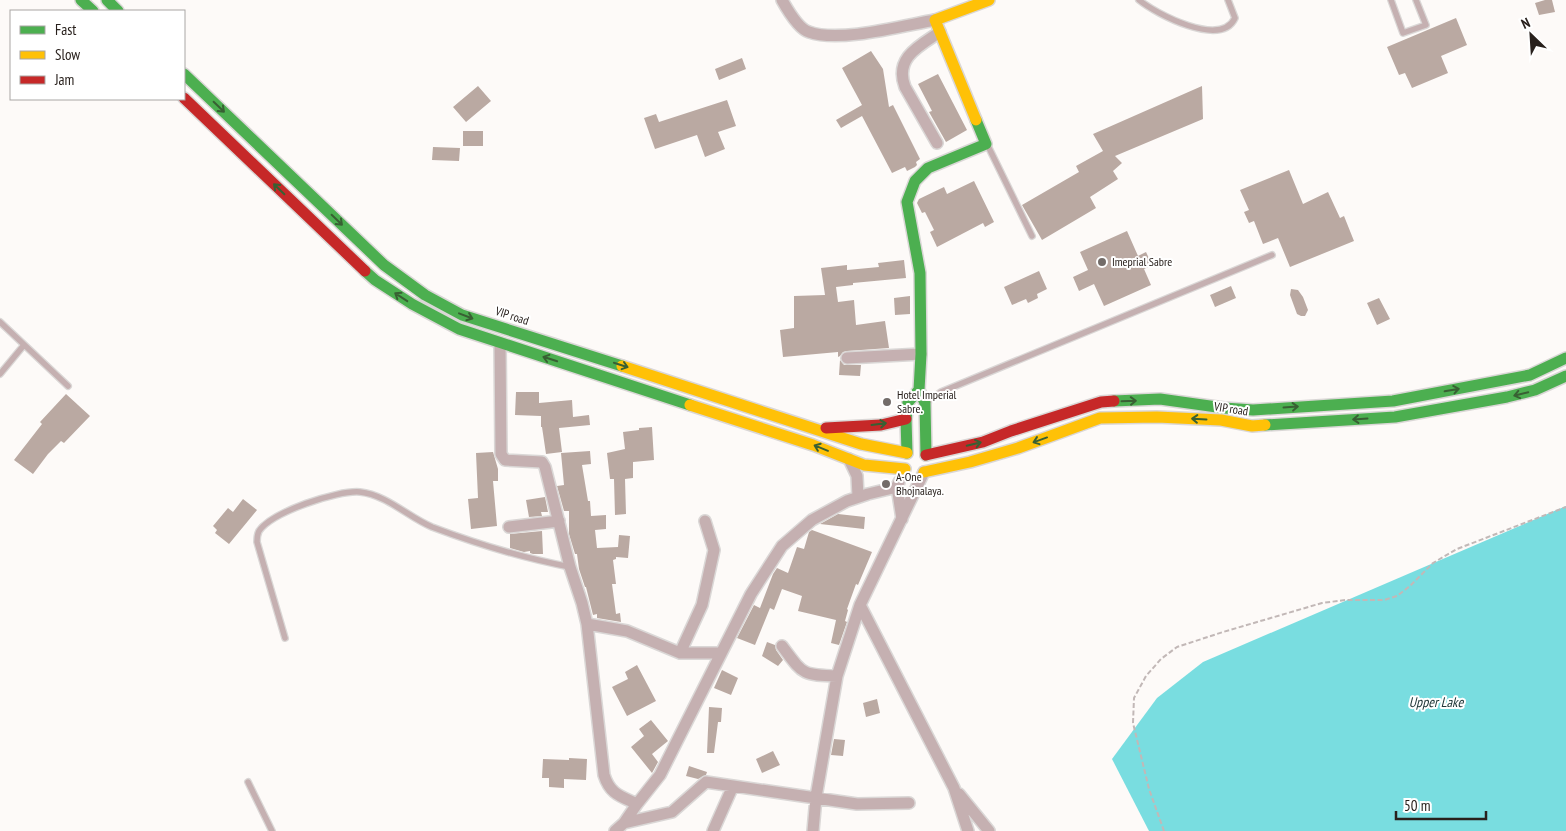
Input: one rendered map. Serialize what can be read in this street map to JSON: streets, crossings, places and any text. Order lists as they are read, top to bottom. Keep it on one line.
{"streets":{"main road":["VIP road"]},"water":["Upper Lake"],"places":["Imeprial Sabre","Hotel Imperial Sabre.","A-One Bhojnalaya."],"legend":["Fast","Slow","Jam"],"scale_bar":"50 m","north":"top left"}
